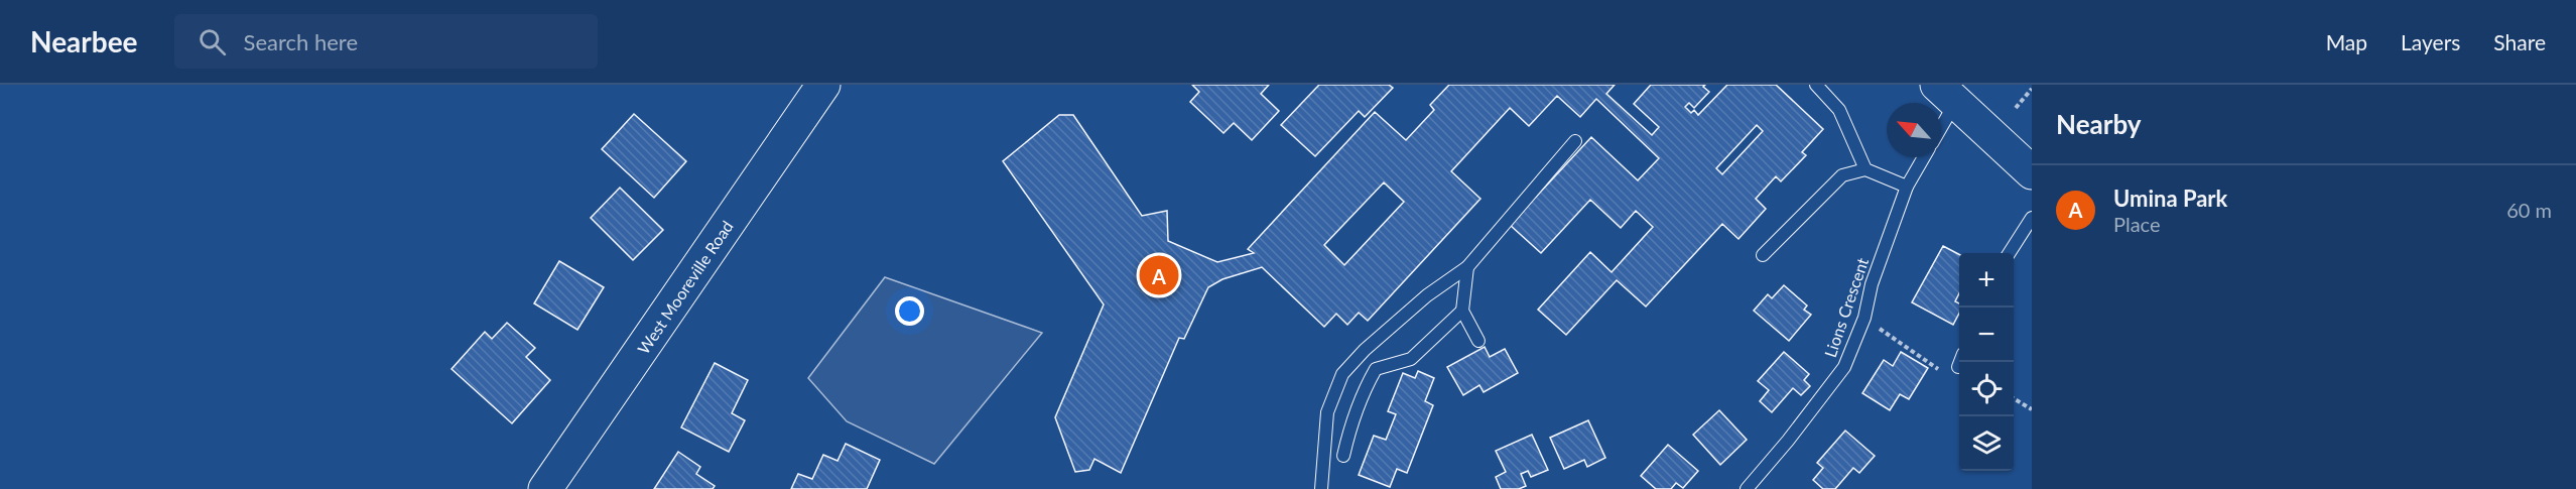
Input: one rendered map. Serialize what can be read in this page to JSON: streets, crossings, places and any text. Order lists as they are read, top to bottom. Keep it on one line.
{"streets":{"main road":["West Mooreville Road"],"lane":["Lions Crescent"]},"north":"top left","page":{"header":"Nearbee","search":"Search here","nav":["Map","Layers","Share"],"heading":"Nearby","list":[{"mark":"A","name":"Umina Park","note":"Place","value":"60 m"}],"map_buttons":["+","−"],"pins":"A"}}
